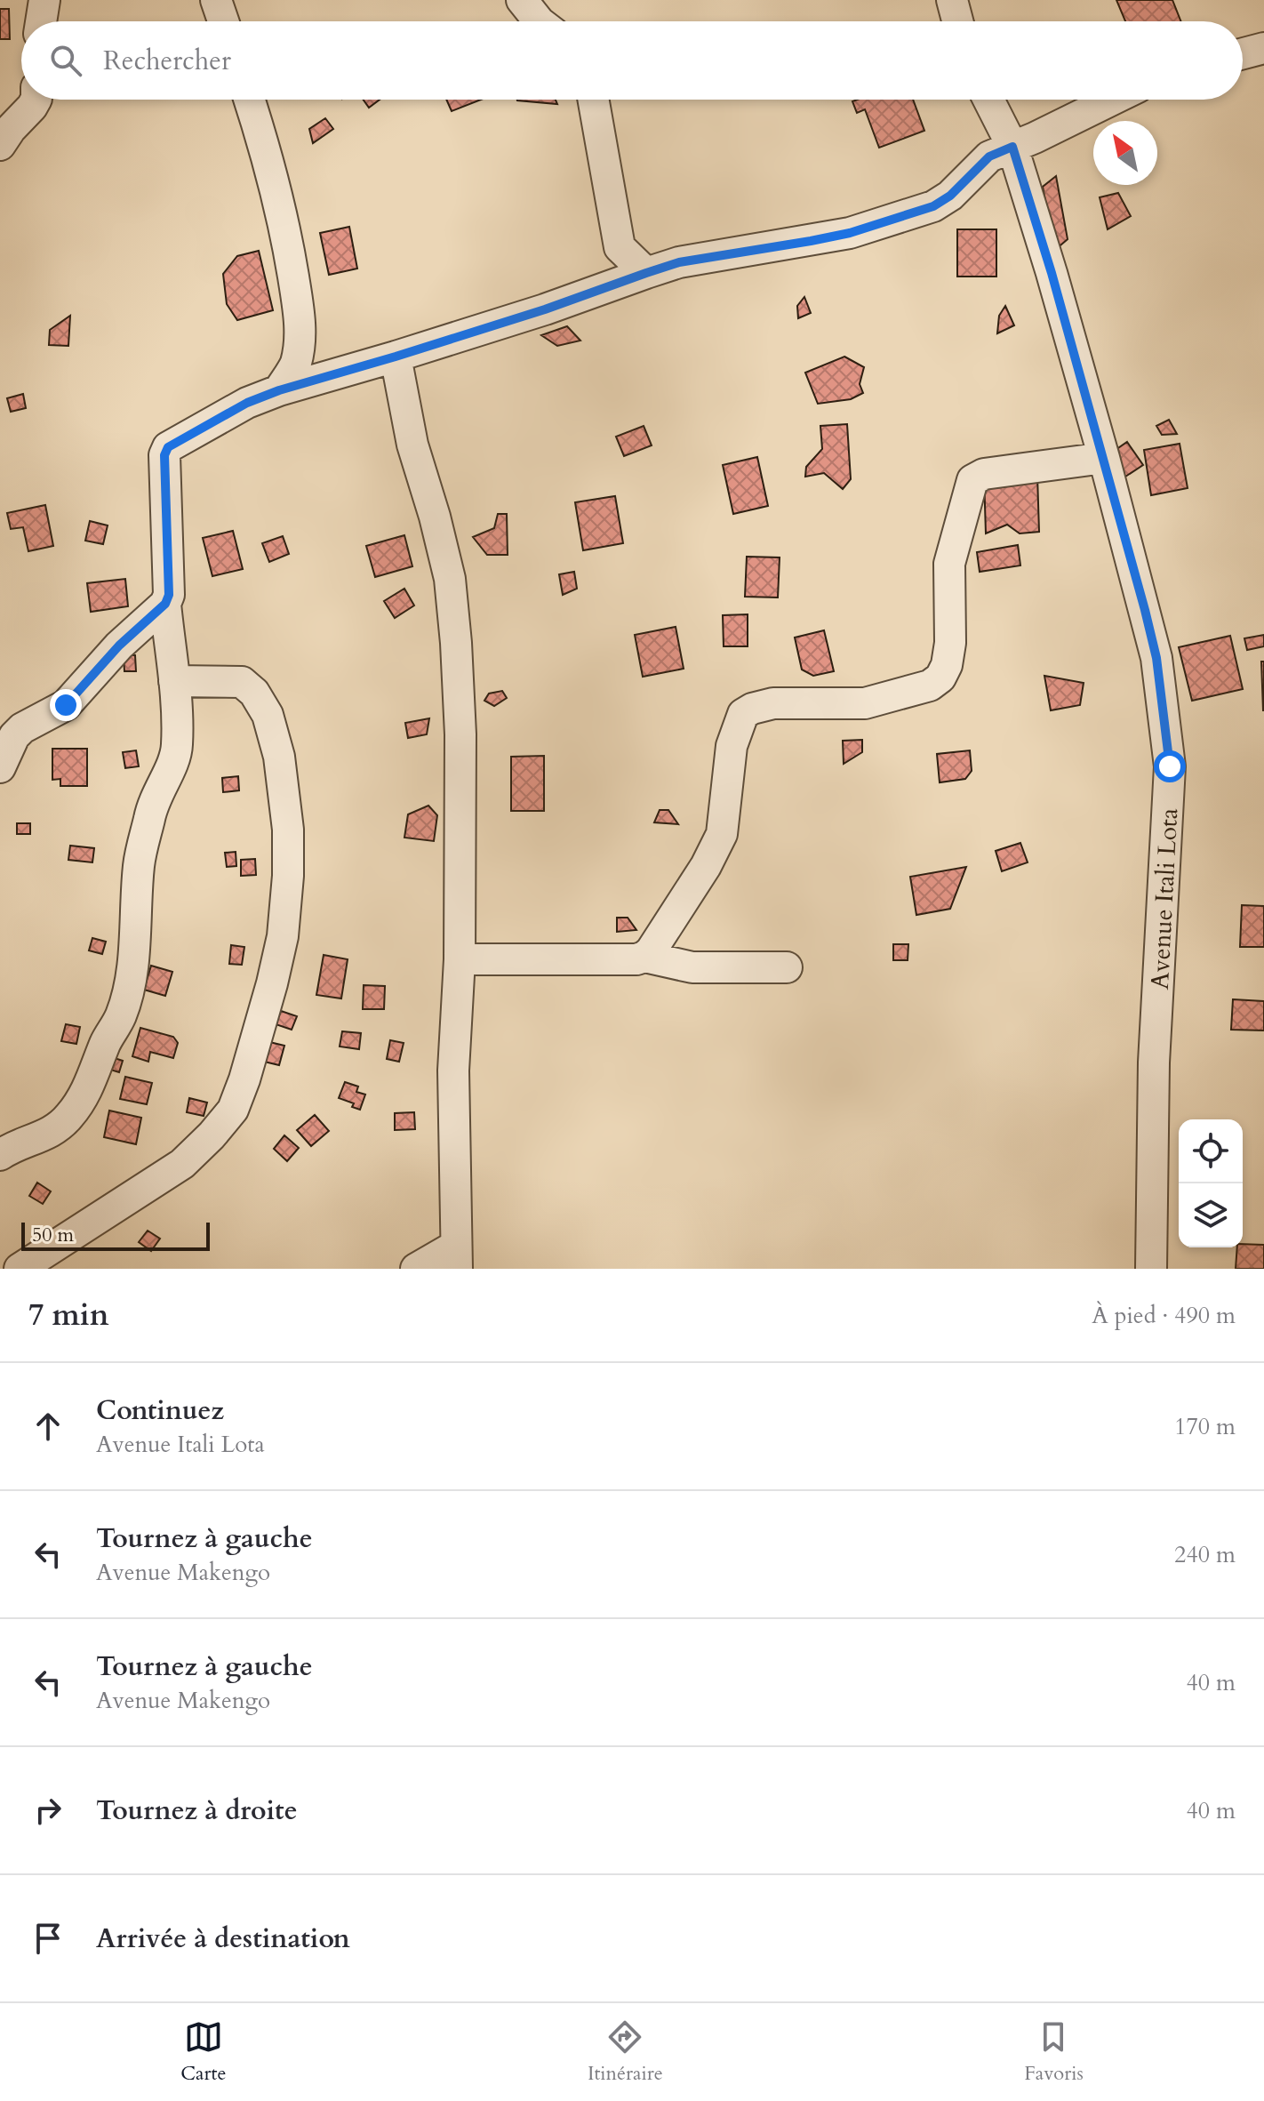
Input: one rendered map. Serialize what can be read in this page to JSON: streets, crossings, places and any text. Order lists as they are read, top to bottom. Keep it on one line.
{"streets":{"street":["Avenue Itali Lota"]},"scale_bar":"50 m","north":"top left","page":{"search":"Rechercher","scale":"50 m","heading":["7 min","À pied · 490 m"],"list":[["Continuez","Avenue Itali Lota","170 m"],["Tournez à gauche","Avenue Makengo","240 m"],["Tournez à gauche","Avenue Makengo","40 m"],["Tournez à droite","40 m"],"Arrivée à destination"],"nav":["Carte","Itinéraire","Favoris"]}}
